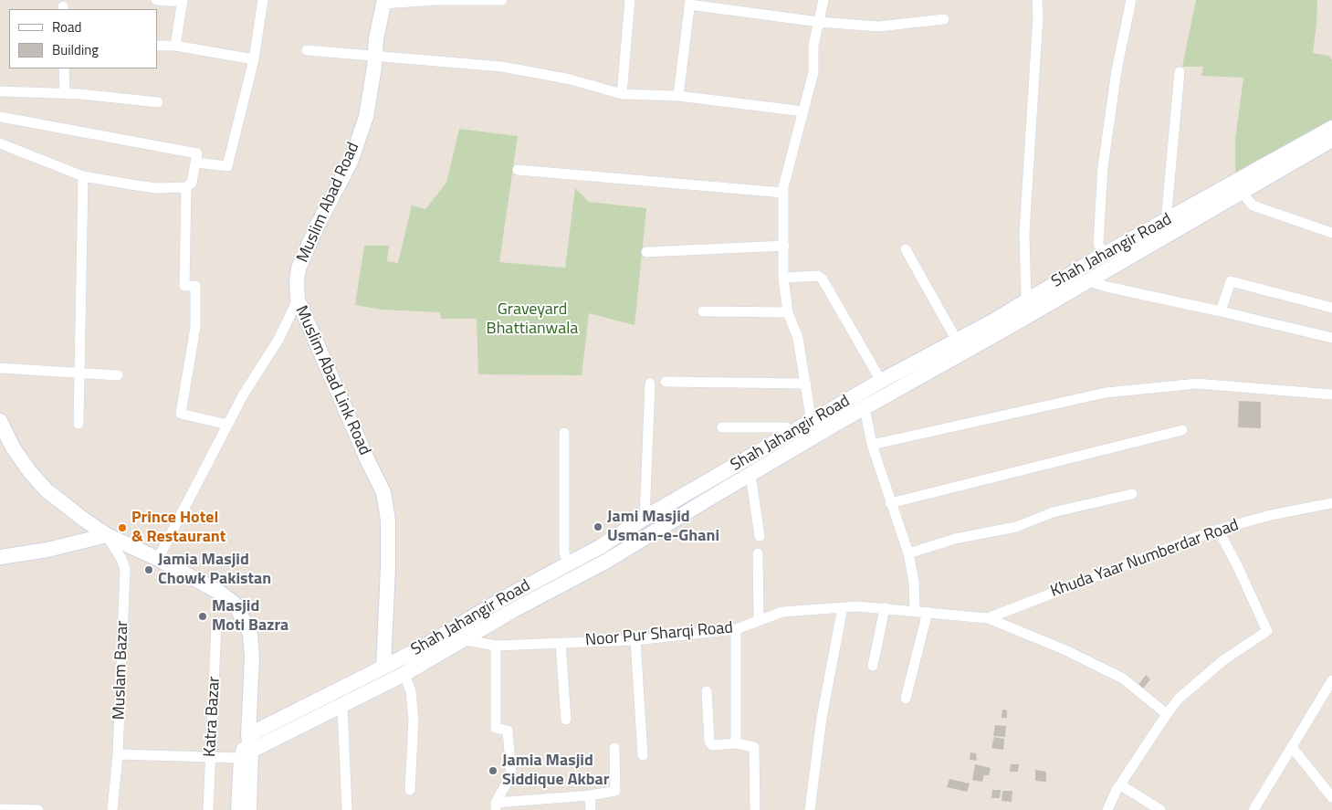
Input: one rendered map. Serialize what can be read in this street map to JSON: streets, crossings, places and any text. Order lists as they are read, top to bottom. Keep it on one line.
{"streets":{"street":["Muslim Abad Road","Shah Jahangir Road","Muslim Abad Link Road","Khuda Yaar Numberdar Road","Noor Pur Sharqi Road","Muslam Bazar","Katra Bazar"]},"crossings":[["Muslim Abad Road","Muslim Abad Link Road"],["Shah Jahangir Road","Muslim Abad Link Road"],["Shah Jahangir Road","Noor Pur Sharqi Road"],["Khuda Yaar Numberdar Road","Noor Pur Sharqi Road"]],"parks":["Graveyard Bhattianwala"],"places":["Jami Masjid Usman-e-Ghani","Prince Hotel & Restaurant","Jamia Masjid Chowk Pakistan","Masjid Moti Bazra","Jamia Masjid Siddique Akbar"],"legend":["Road","Building"]}
